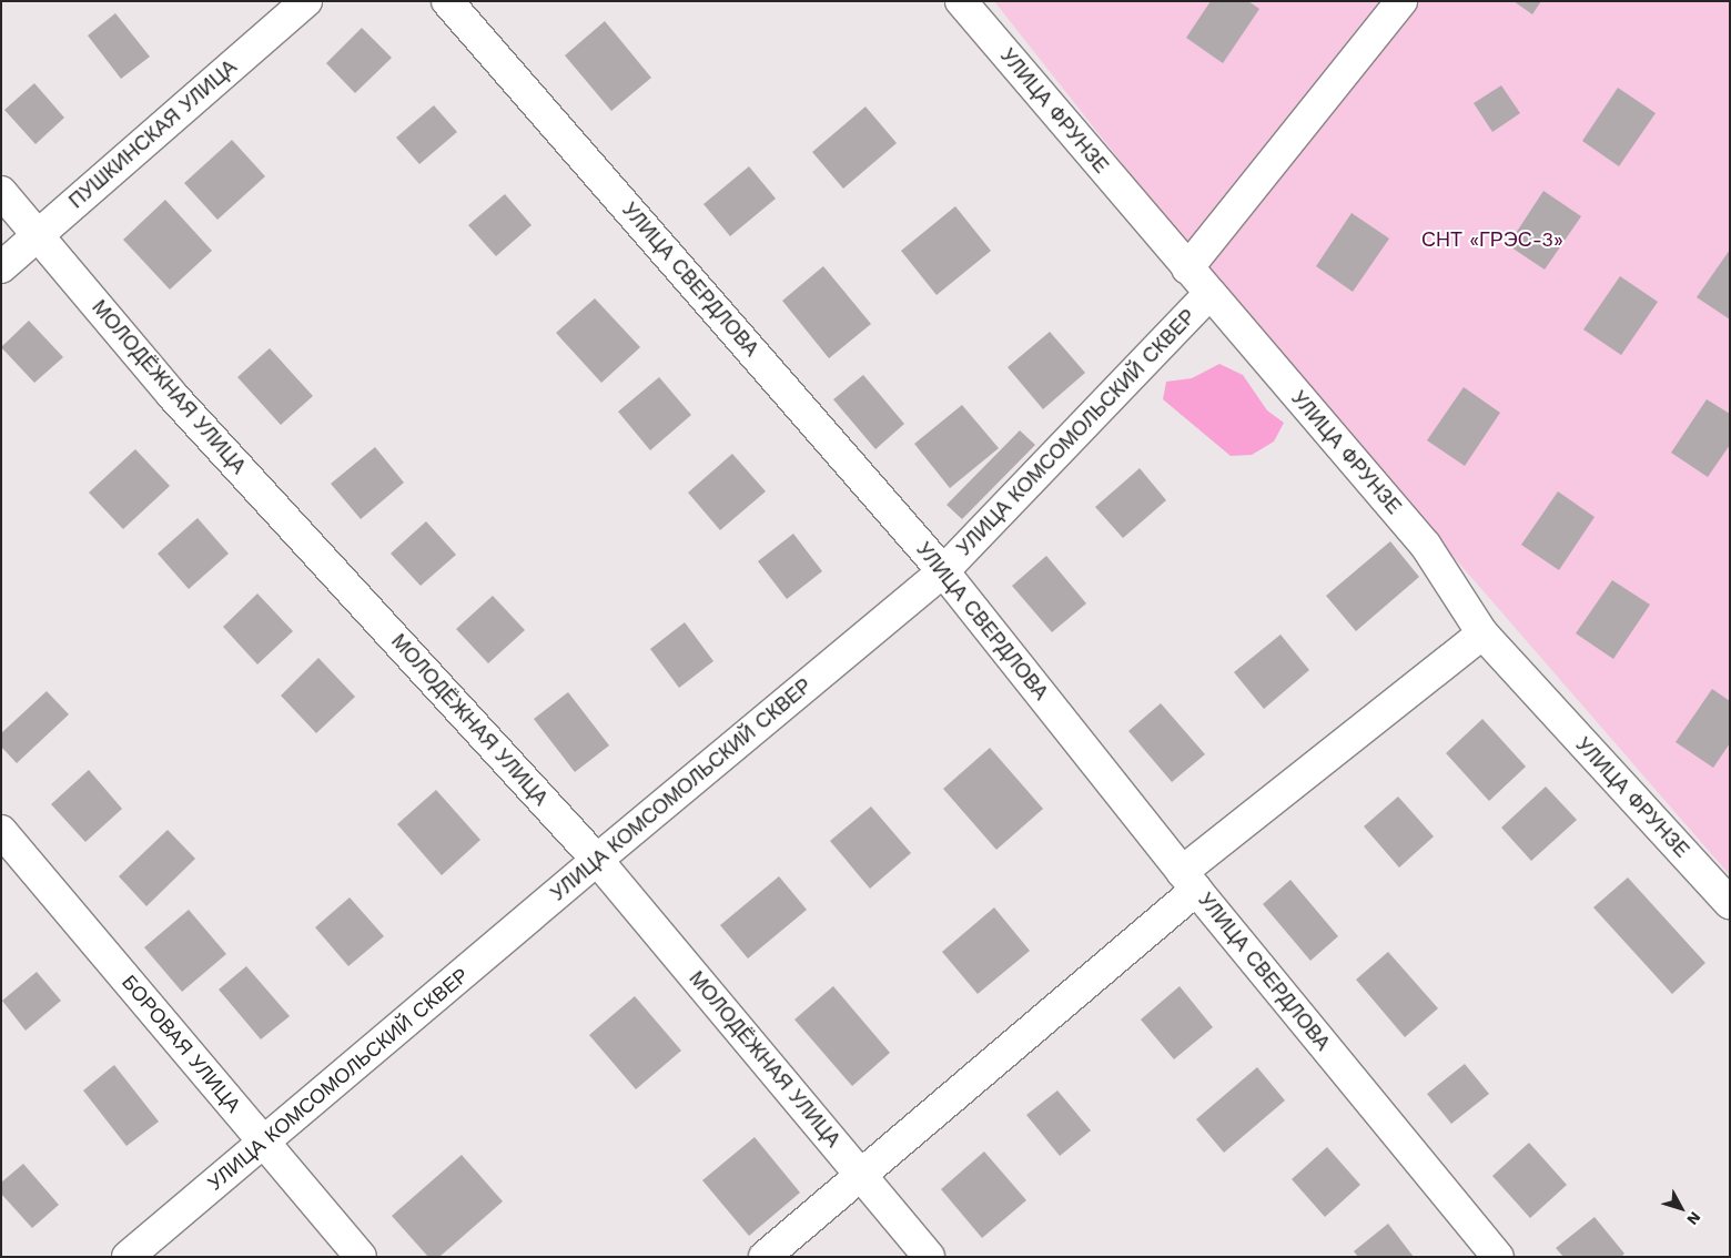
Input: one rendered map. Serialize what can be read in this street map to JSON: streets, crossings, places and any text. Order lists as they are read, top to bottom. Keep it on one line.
{"streets":{"street":["УЛИЦА ФРУНЗЕ","ПУШКИНСКАЯ УЛИЦА","УЛИЦА СВЕРДЛОВА","МОЛОДЁЖНАЯ УЛИЦА","УЛИЦА КОМСОМОЛЬСКИЙ СКВЕР","БОРОВАЯ УЛИЦА"]},"crossings":[["УЛИЦА ФРУНЗЕ","УЛИЦА КОМСОМОЛЬСКИЙ СКВЕР"],["ПУШКИНСКАЯ УЛИЦА","МОЛОДЁЖНАЯ УЛИЦА"],["УЛИЦА СВЕРДЛОВА","УЛИЦА КОМСОМОЛЬСКИЙ СКВЕР"],["МОЛОДЁЖНАЯ УЛИЦА","УЛИЦА КОМСОМОЛЬСКИЙ СКВЕР"],["УЛИЦА КОМСОМОЛЬСКИЙ СКВЕР","БОРОВАЯ УЛИЦА"]],"parks":["СНТ «ГРЭС-3»"],"north":"bottom right"}
